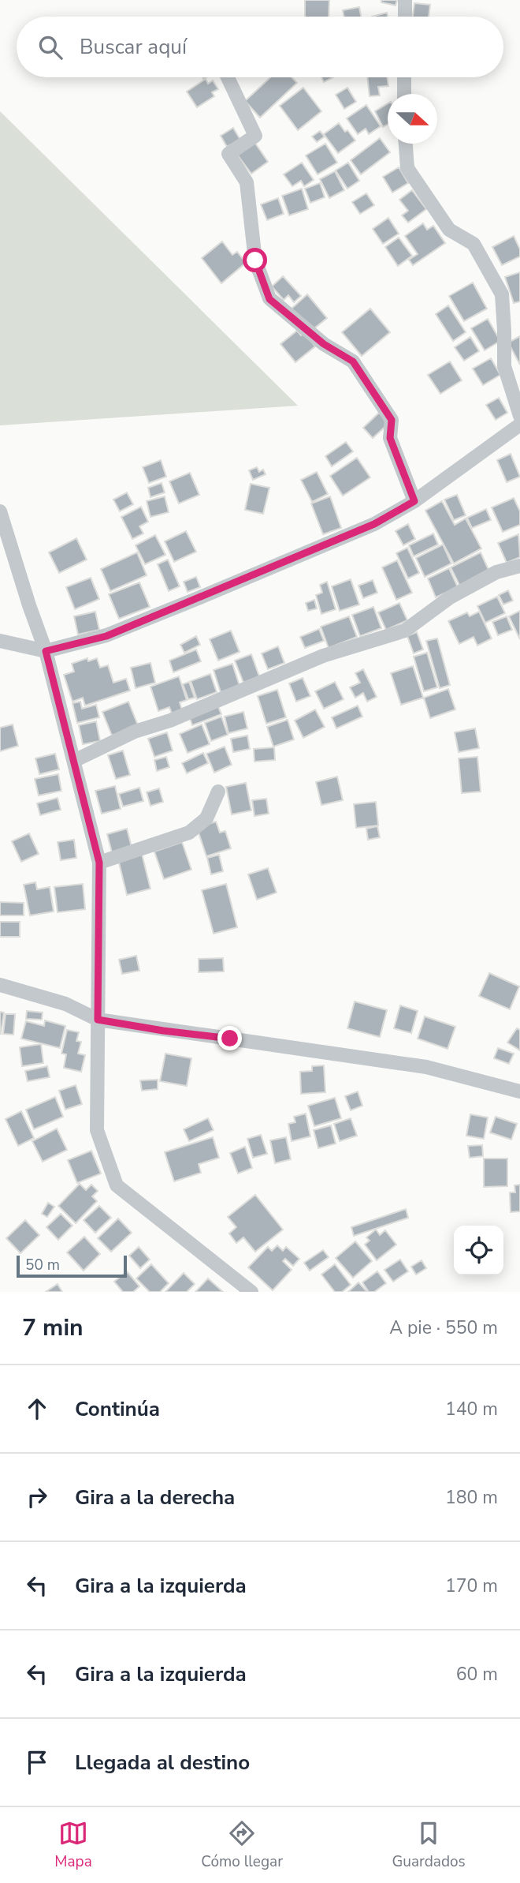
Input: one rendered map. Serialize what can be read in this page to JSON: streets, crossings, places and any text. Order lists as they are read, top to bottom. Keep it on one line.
{"scale_bar":"50 m","north":"right","page":{"search":"Buscar aquí","scale":"50 m","heading":["7 min","A pie · 550 m"],"list":[["Continúa","140 m"],["Gira a la derecha","180 m"],["Gira a la izquierda","170 m"],["Gira a la izquierda","60 m"],"Llegada al destino"],"nav":["Mapa","Cómo llegar","Guardados"]}}
